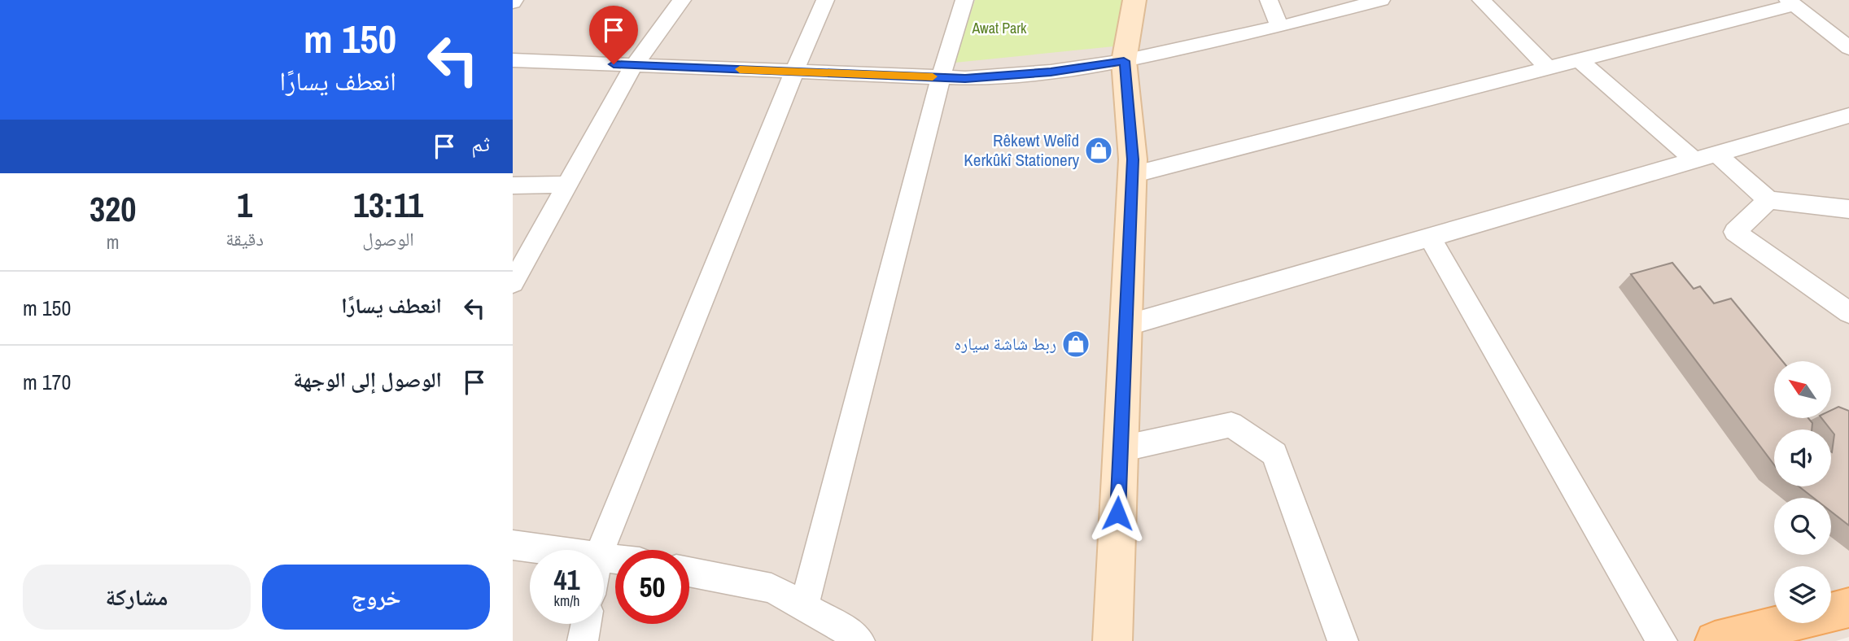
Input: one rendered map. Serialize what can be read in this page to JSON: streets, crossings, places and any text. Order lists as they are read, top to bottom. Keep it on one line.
{"parks":["Awat Park"],"places":{"shop":["Rêkewt Welîd Kerkûkî Stationery","ربط شاشة سياره"]},"north":"top left","page":{"turn":["150 m","انعطف يسارًا"],"then":"ثم","eta":["13:11","الوصول","1","دقيقة","320","m"],"list":[{"name":"انعطف يسارًا","value":"150 m"},{"name":"الوصول إلى الوجهة","value":"170 m"}],"speed":"41 km/h","limit":"50","buttons":["خروج","مشاركة"]}}
